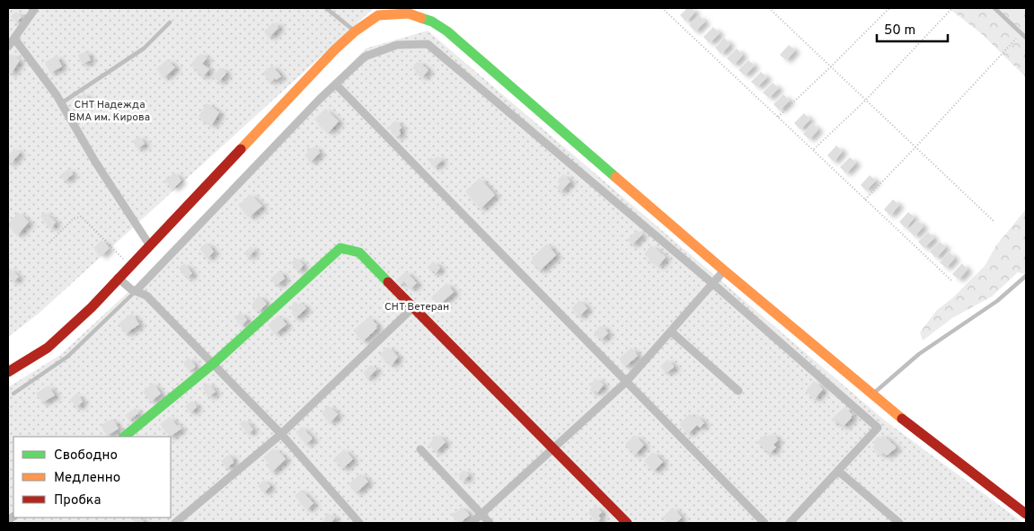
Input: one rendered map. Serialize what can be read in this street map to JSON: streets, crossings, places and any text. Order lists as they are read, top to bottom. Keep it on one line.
{"parks":["СНТ Надежда ВМА им. Кирова","СНТ Ветеран"],"legend":["Свободно","Медленно","Пробка"],"scale_bar":"50 m"}
